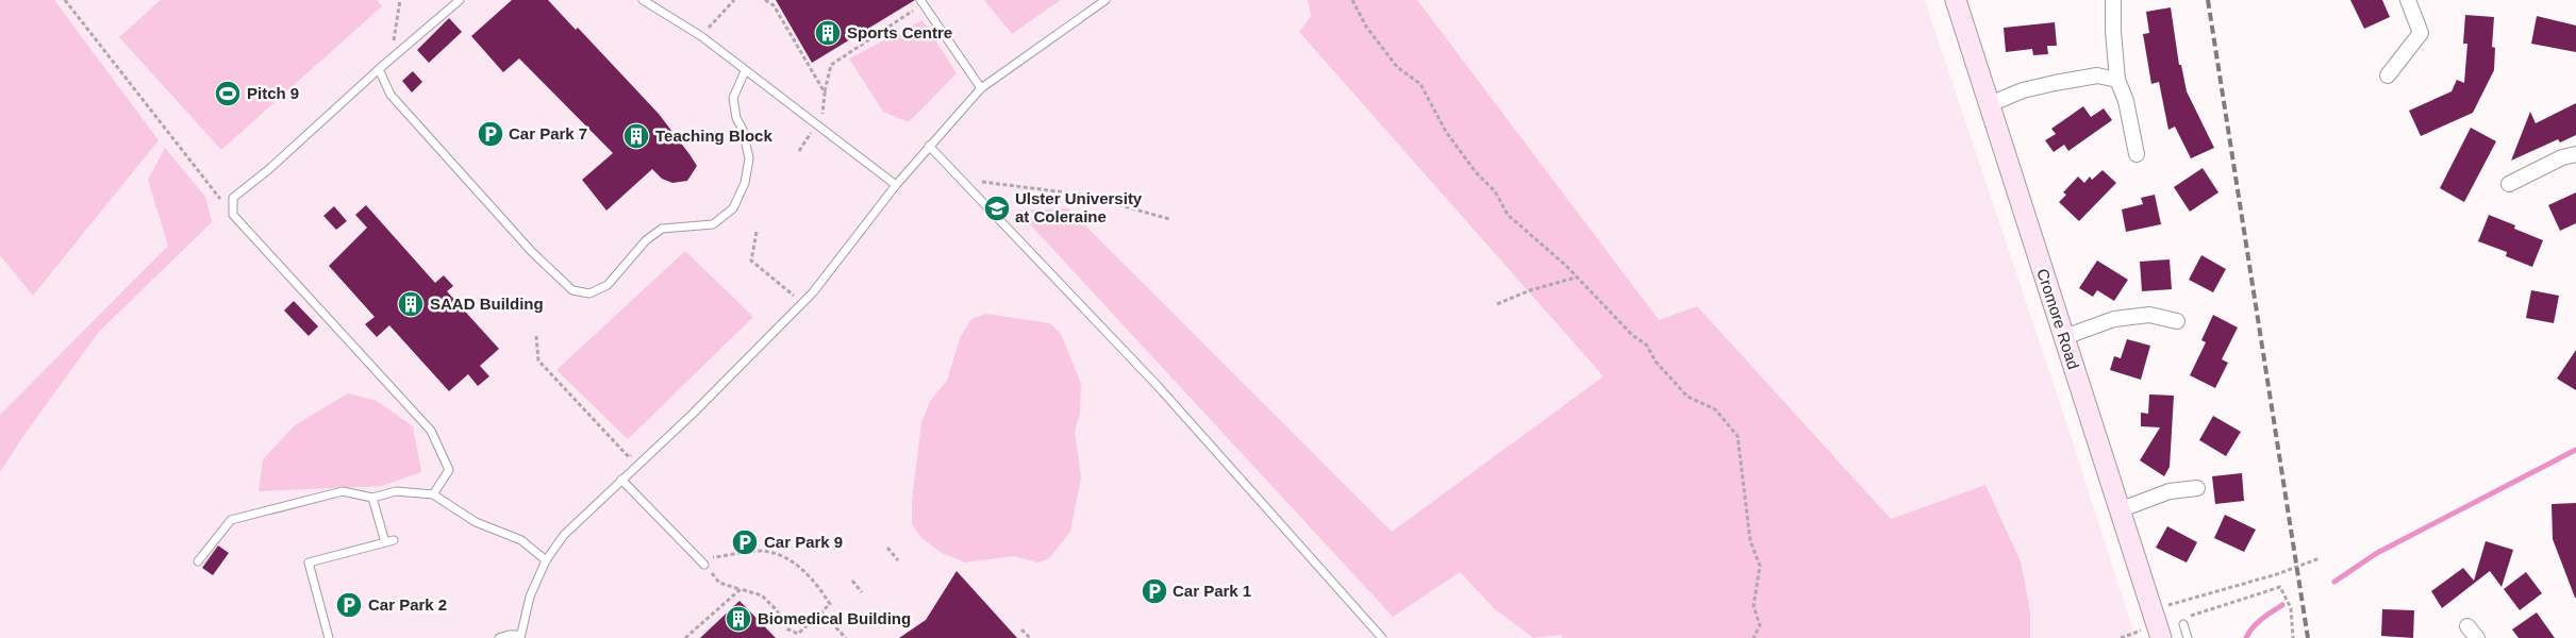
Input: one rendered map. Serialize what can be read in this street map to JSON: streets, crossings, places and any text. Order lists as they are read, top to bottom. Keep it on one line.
{"streets":{"main road":["Cromore Road"]},"places":{"building":["Sports Centre","Teaching Block","SAAD Building","Biomedical Building"],"sports":["Pitch 9"],"parking":["Car Park 7","Car Park 9","Car Park 1","Car Park 2"],"school or university":["Ulster University at Coleraine"]}}
